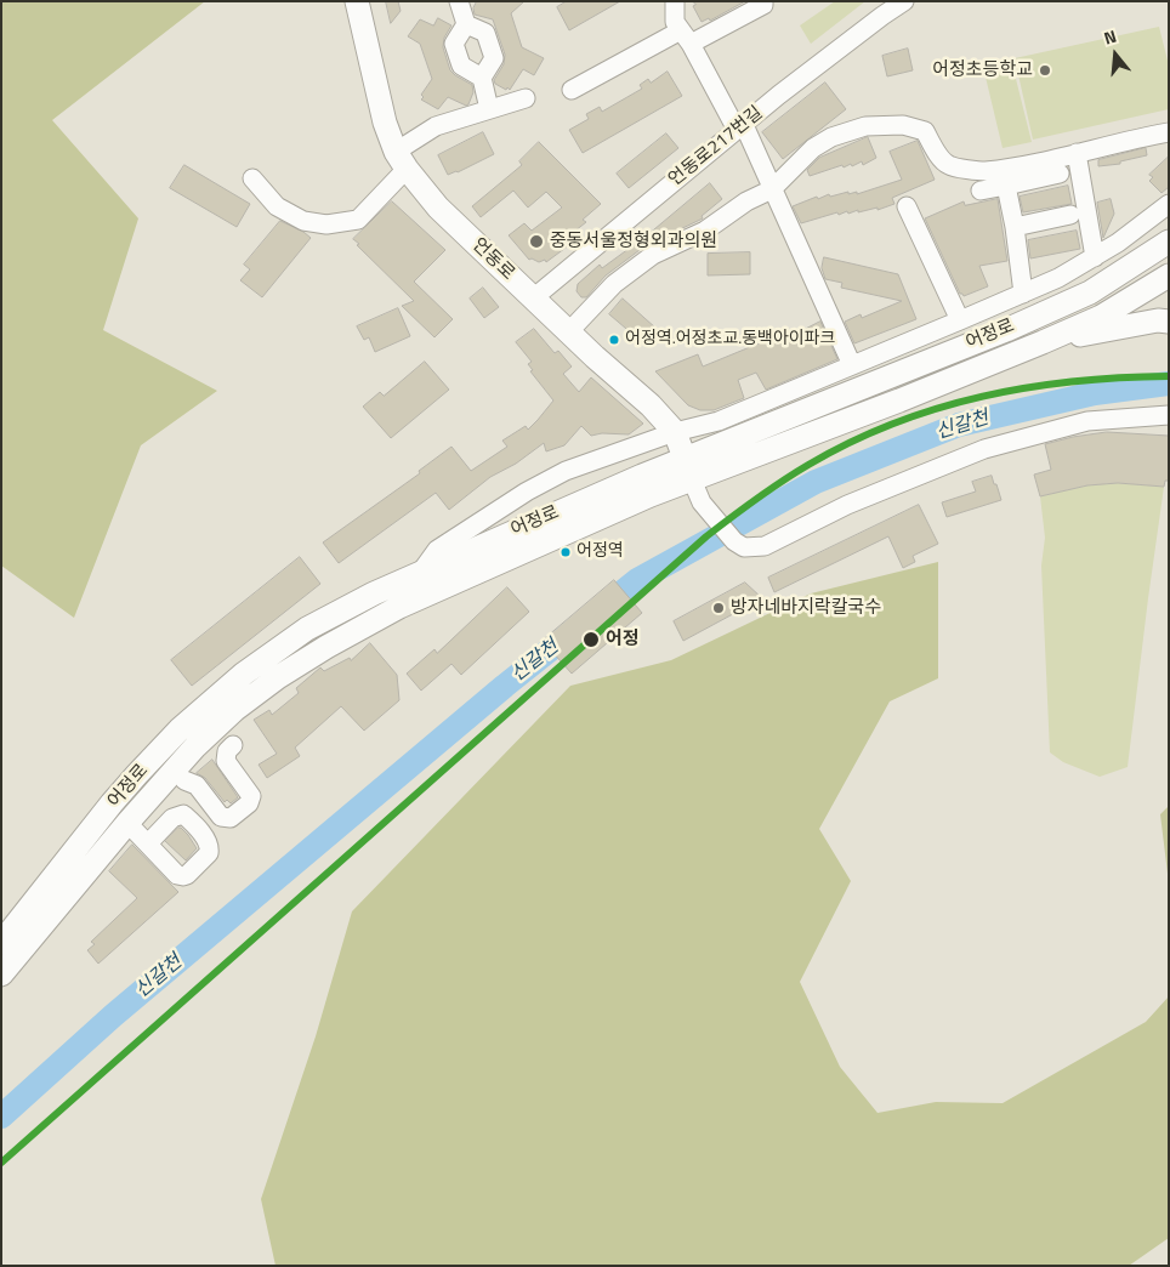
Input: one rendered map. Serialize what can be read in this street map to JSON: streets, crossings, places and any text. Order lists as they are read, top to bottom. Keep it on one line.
{"streets":{"main road":["언동로","어정로"],"street":["언동로217번길"]},"crossings":[["언동로217번길","언동로"],["언동로","어정로"]],"water":["신갈천"],"places":["어정초등학교","중동서울정형외과의원","어정역.어정초교.동백아이파크","어정역","방자네바지락칼국수","어정"],"north":"top"}
